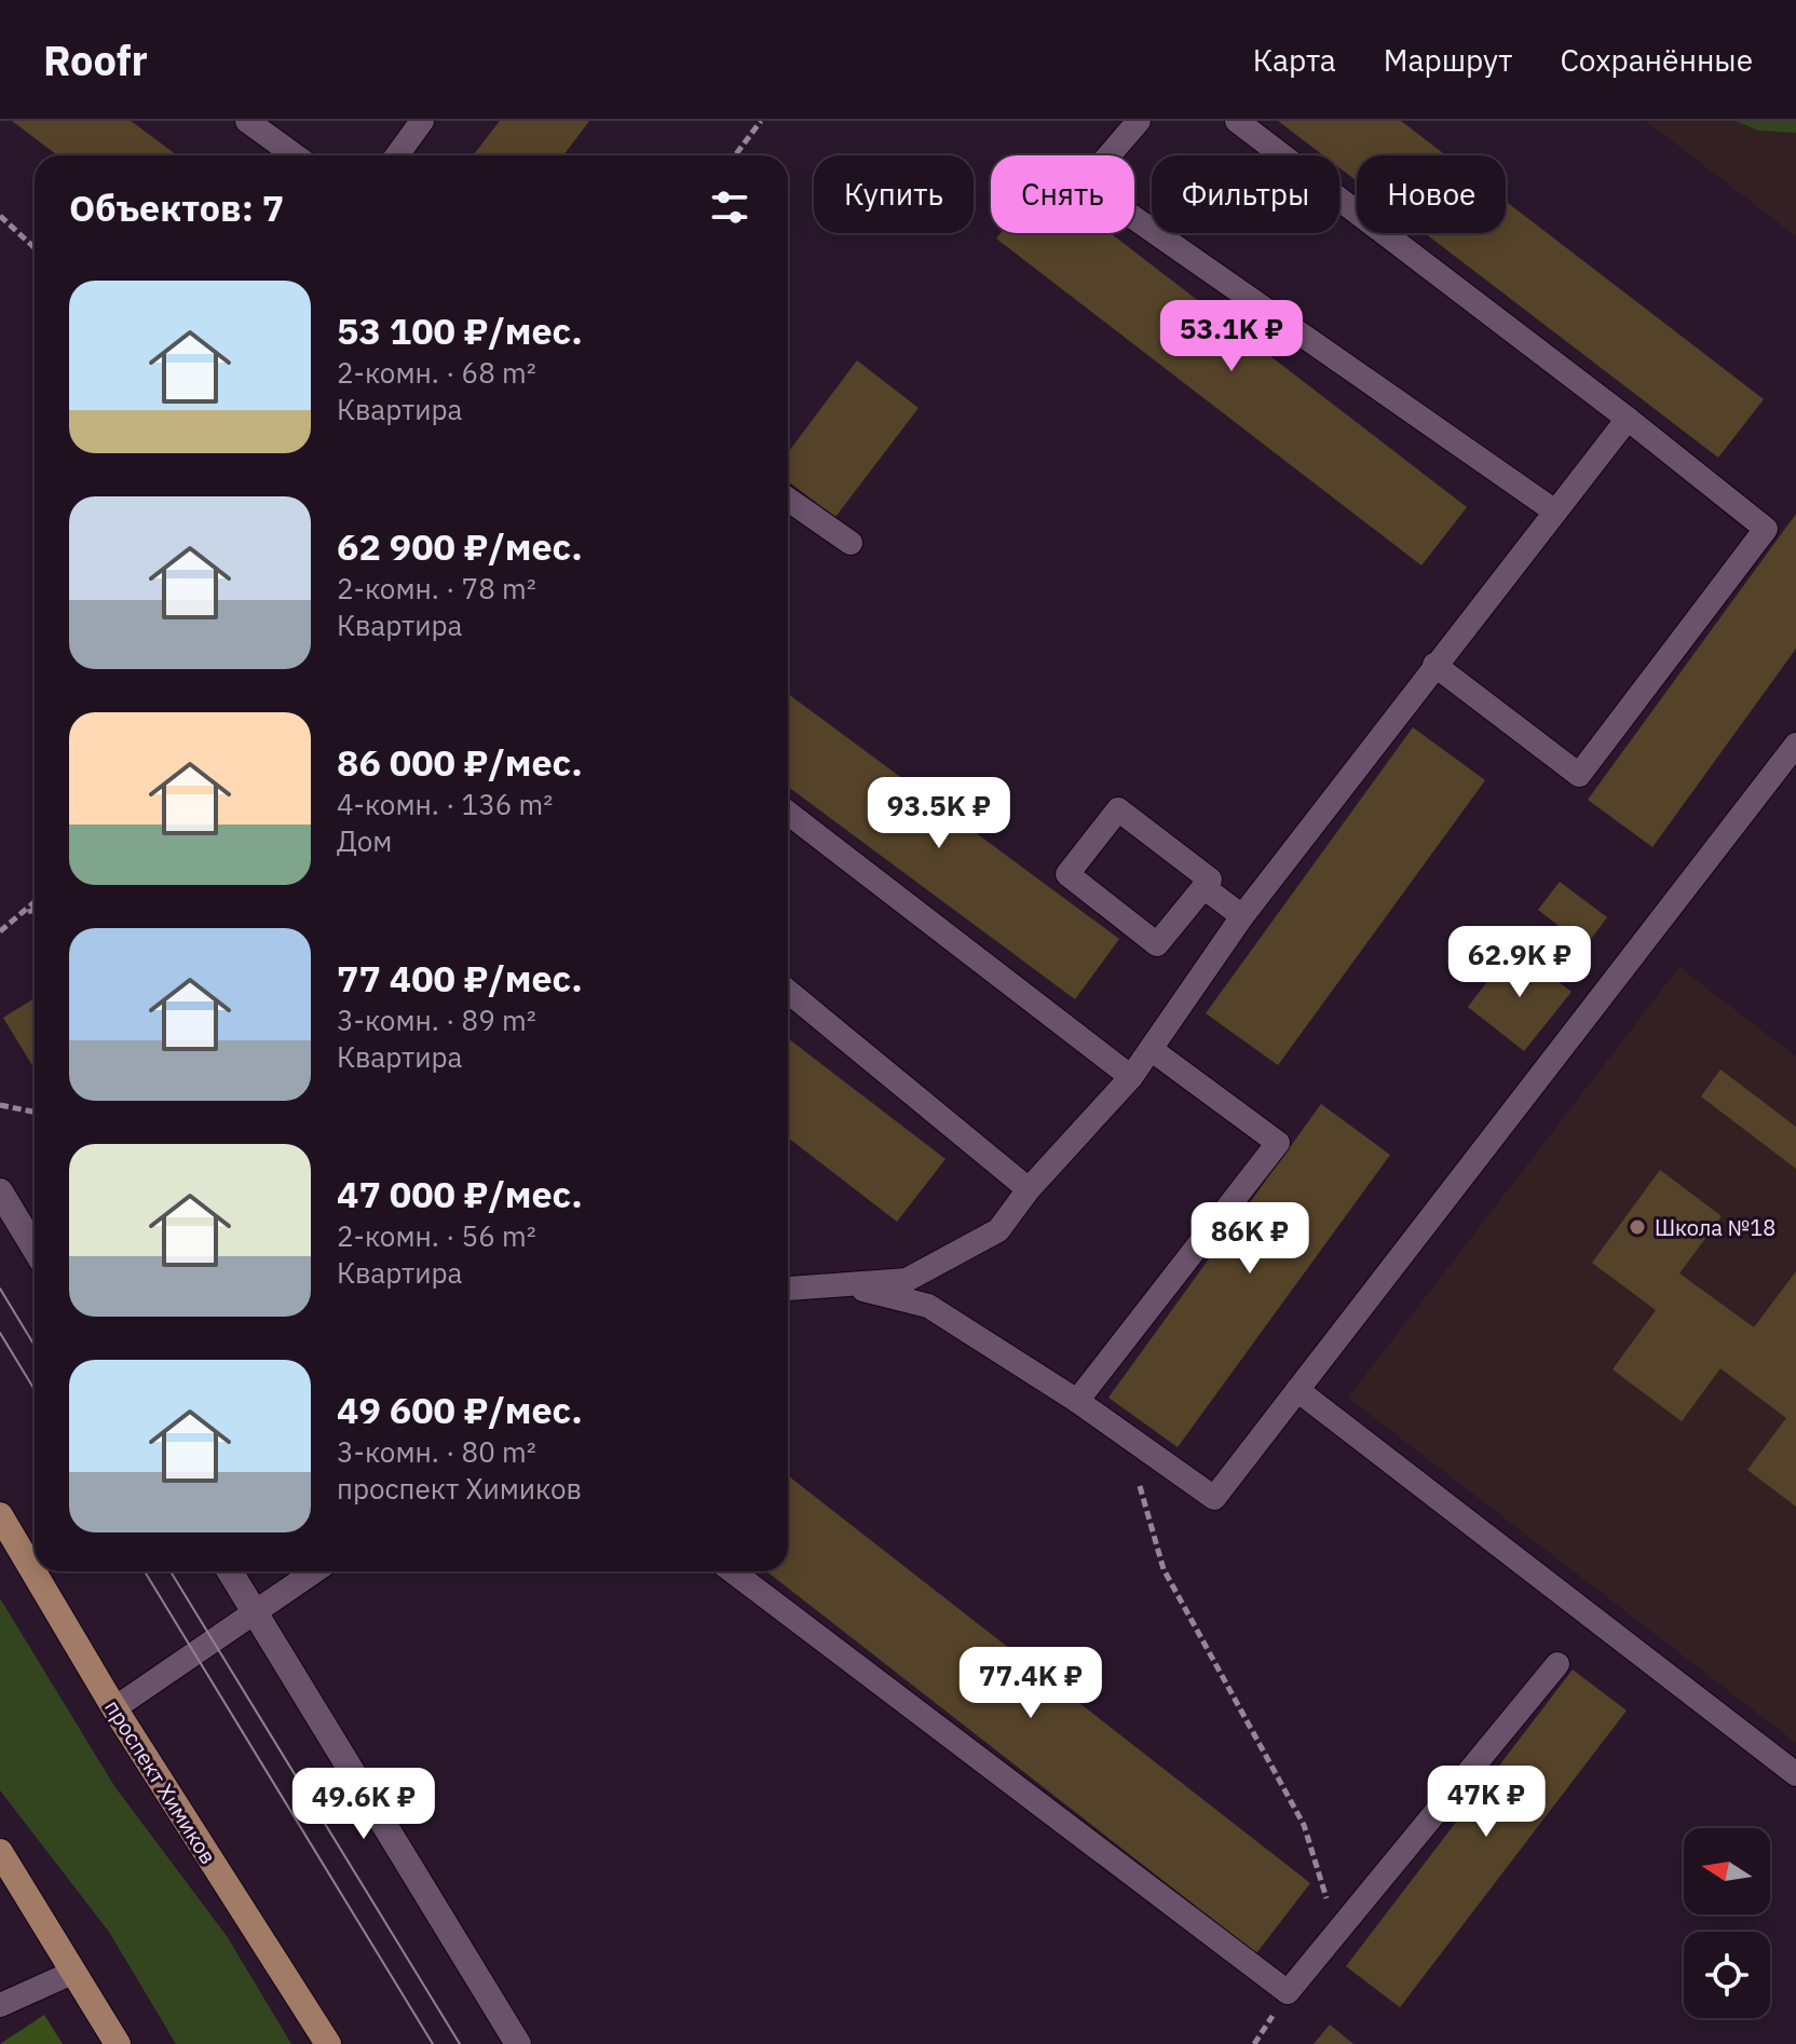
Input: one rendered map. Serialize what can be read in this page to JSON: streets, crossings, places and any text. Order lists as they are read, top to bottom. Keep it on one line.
{"streets":{"main road":["проспект Химиков"]},"places":["Школа №18"],"north":"left","page":{"header":"Roofr","nav":["Карта","Маршрут","Сохранённые"],"chip":["Купить","Снять","Фильтры","Новое"],"heading":"Объектов: 7","list":[{"name":"53 100 ₽/мес.","note":"2-комн. · 68 m² · Квартира"},{"name":"62 900 ₽/мес.","note":"2-комн. · 78 m² · Квартира"},{"name":"86 000 ₽/мес.","note":"4-комн. · 136 m² · Дом"},{"name":"77 400 ₽/мес.","note":"3-комн. · 89 m² · Квартира"},{"name":"47 000 ₽/мес.","note":"2-комн. · 56 m² · Квартира"},{"name":"49 600 ₽/мес.","note":"3-комн. · 80 m² · проспект Химиков"}],"price":["53.1K ₽","93.5K ₽","62.9K ₽","86K ₽","77.4K ₽","47K ₽","49.6K ₽"]}}
